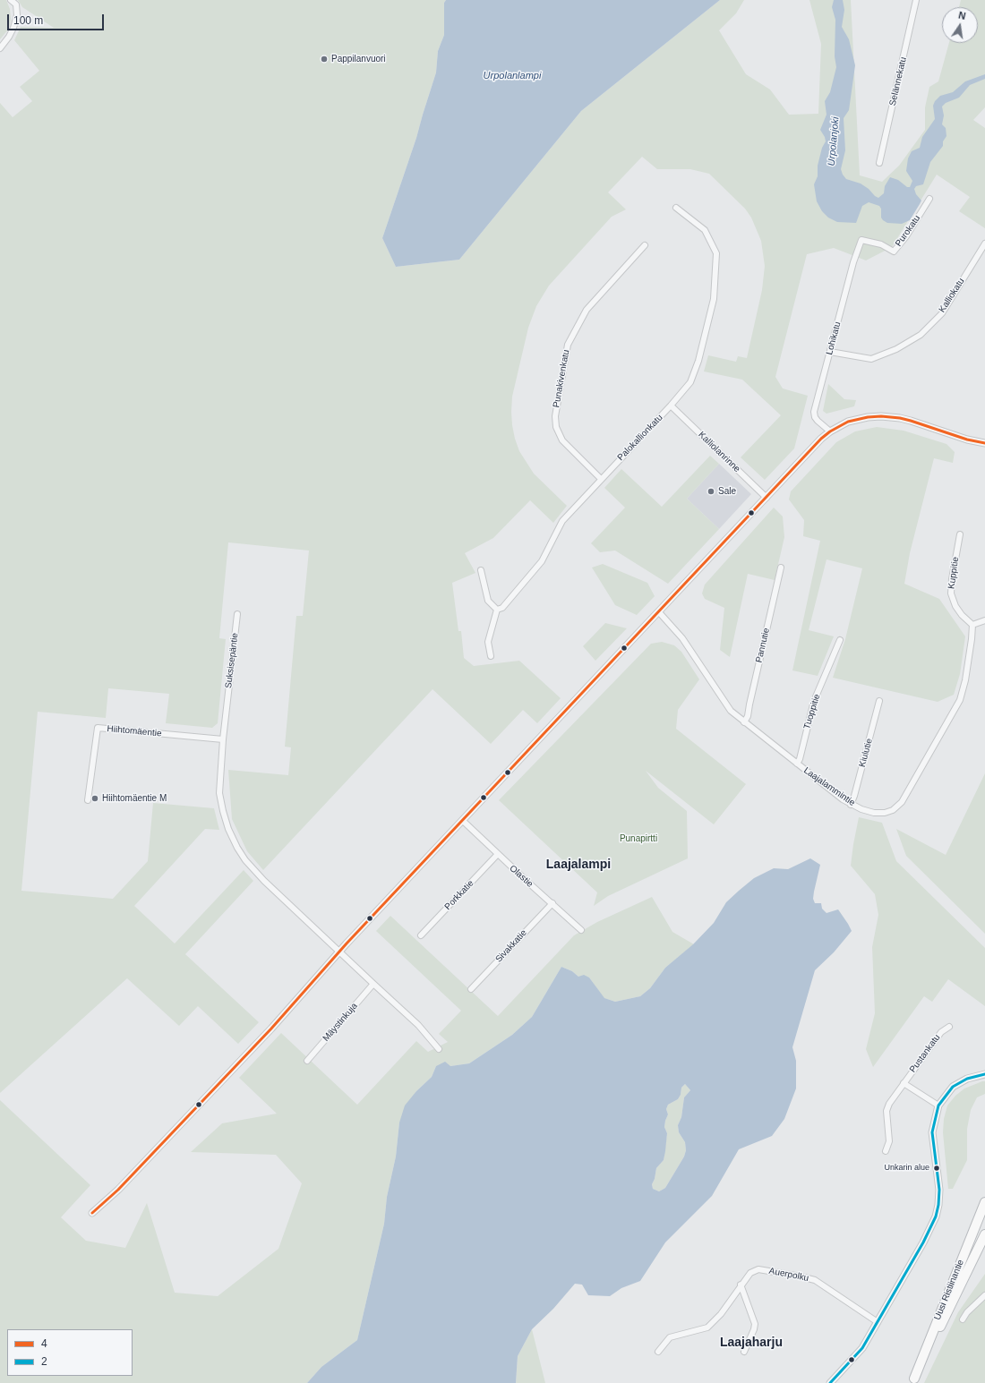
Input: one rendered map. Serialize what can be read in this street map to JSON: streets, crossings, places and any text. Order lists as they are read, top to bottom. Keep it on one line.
{"streets":{"highway":["Uusi Ristiinantie"],"street":["Selännekatu","Purokatu","Kalliokatu","Lohikatu","Punakivenkatu","Palokallionkatu","Kalliolanrinne","Kuppitie","Pannutie","Suksisepäntie","Tuoppitie","Hiihtomäentie","Kiulutie","Laajalammintie","Olastie","Porkkatie","Sivakkatie","Mäystinkuja","Pustankatu","Auerpolku"]},"crossings":[["Purokatu","Lohikatu"],["Kalliokatu","Lohikatu"],["Punakivenkatu","Palokallionkatu"],["Palokallionkatu","Kalliolanrinne"],["Kuppitie","Laajalammintie"],["Pannutie","Laajalammintie"],["Suksisepäntie","Hiihtomäentie"],["Suksisepäntie","Mäystinkuja"],["Tuoppitie","Laajalammintie"],["Kiulutie","Laajalammintie"],["Olastie","Porkkatie"],["Olastie","Sivakkatie"]],"districts":["Laajalampi","Laajaharju"],"water":["Urpolanlampi","Urpolanjoki"],"parks":["Punapirtti"],"places":["Pappilanvuori","Sale","Hiihtomäentie M","Unkarin alue"],"lines":["transit line 4","transit line 2"],"legend":["4","2"],"scale_bar":"100 m","north":"top"}
